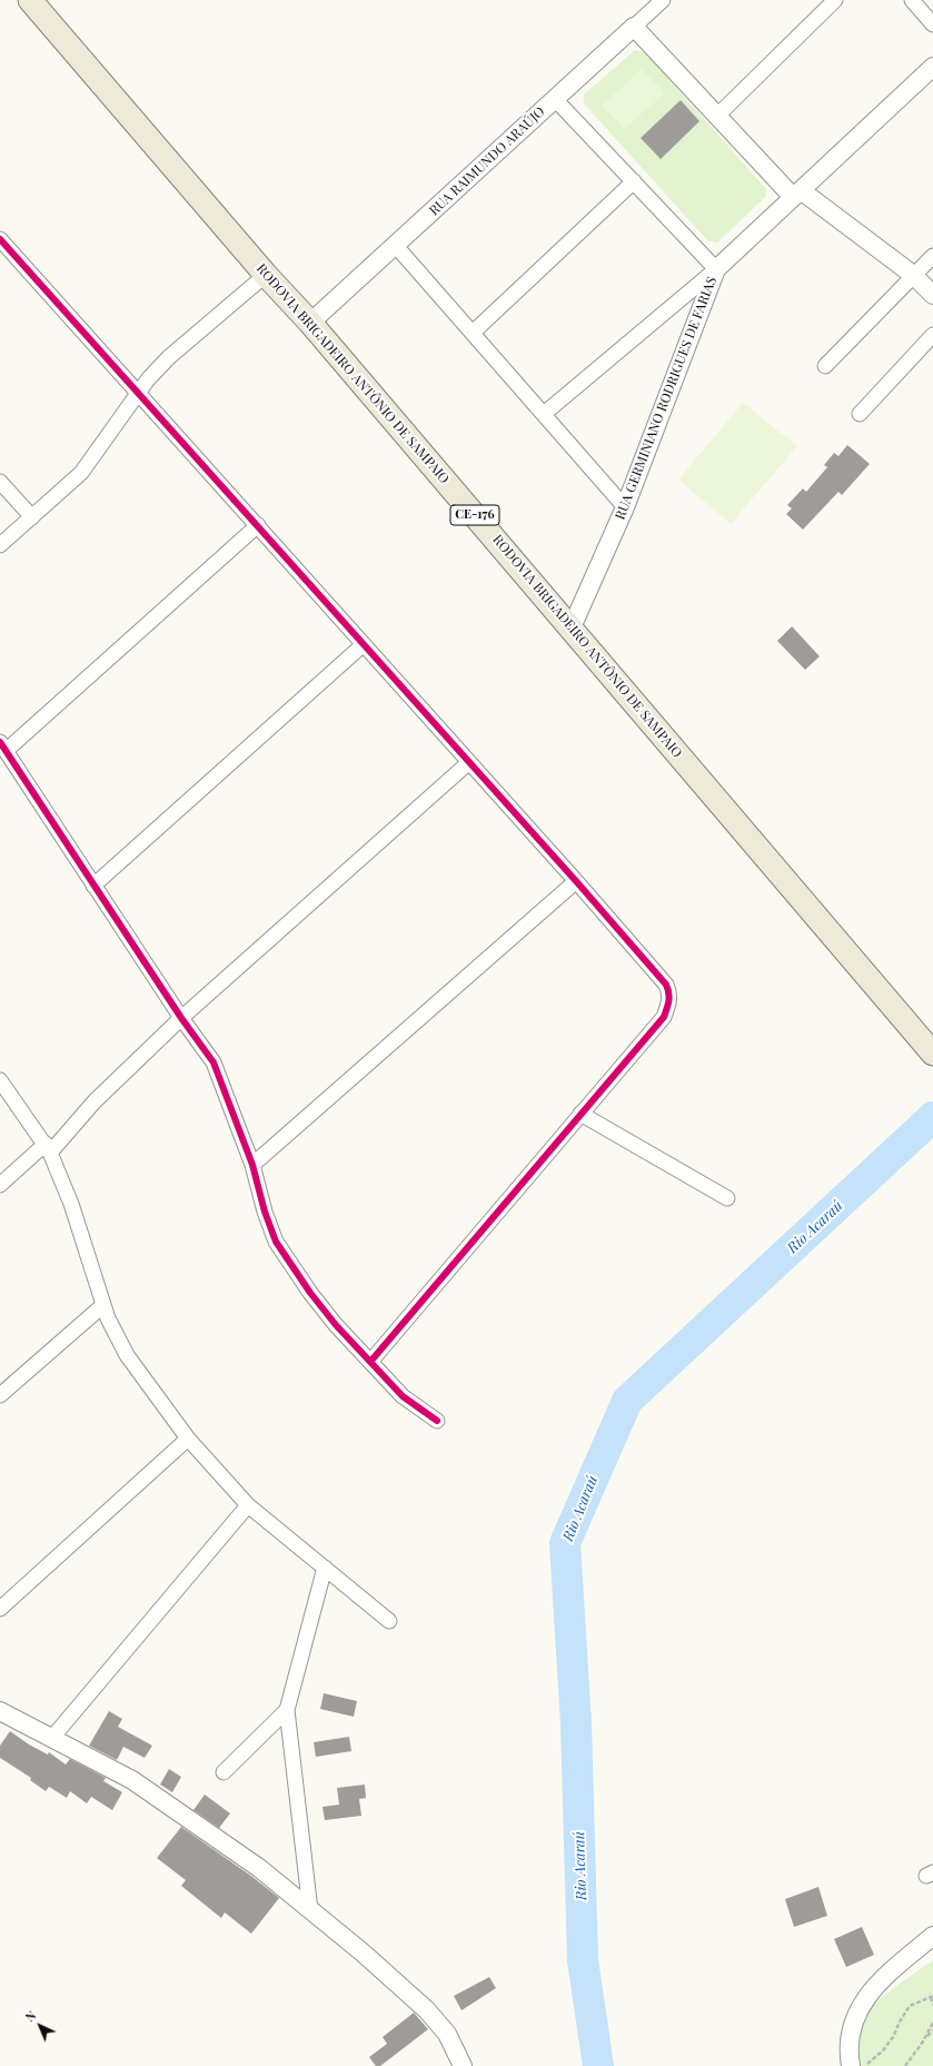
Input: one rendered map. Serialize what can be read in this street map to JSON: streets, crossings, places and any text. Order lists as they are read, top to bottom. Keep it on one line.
{"streets":{"main road":["RODOVIA BRIGADEIRO ANTÔNIO DE SAMPAIO","CE-176"],"street":["RUA RAIMUNDO ARAÚJO","RUA GERMINIANO RODRIGUES DE FARIAS"]},"crossings":[["RUA RAIMUNDO ARAÚJO","RODOVIA BRIGADEIRO ANTÔNIO DE SAMPAIO"],["RODOVIA BRIGADEIRO ANTÔNIO DE SAMPAIO","RUA GERMINIANO RODRIGUES DE FARIAS"]],"water":["Rio Acaraú"],"north":"top left"}
